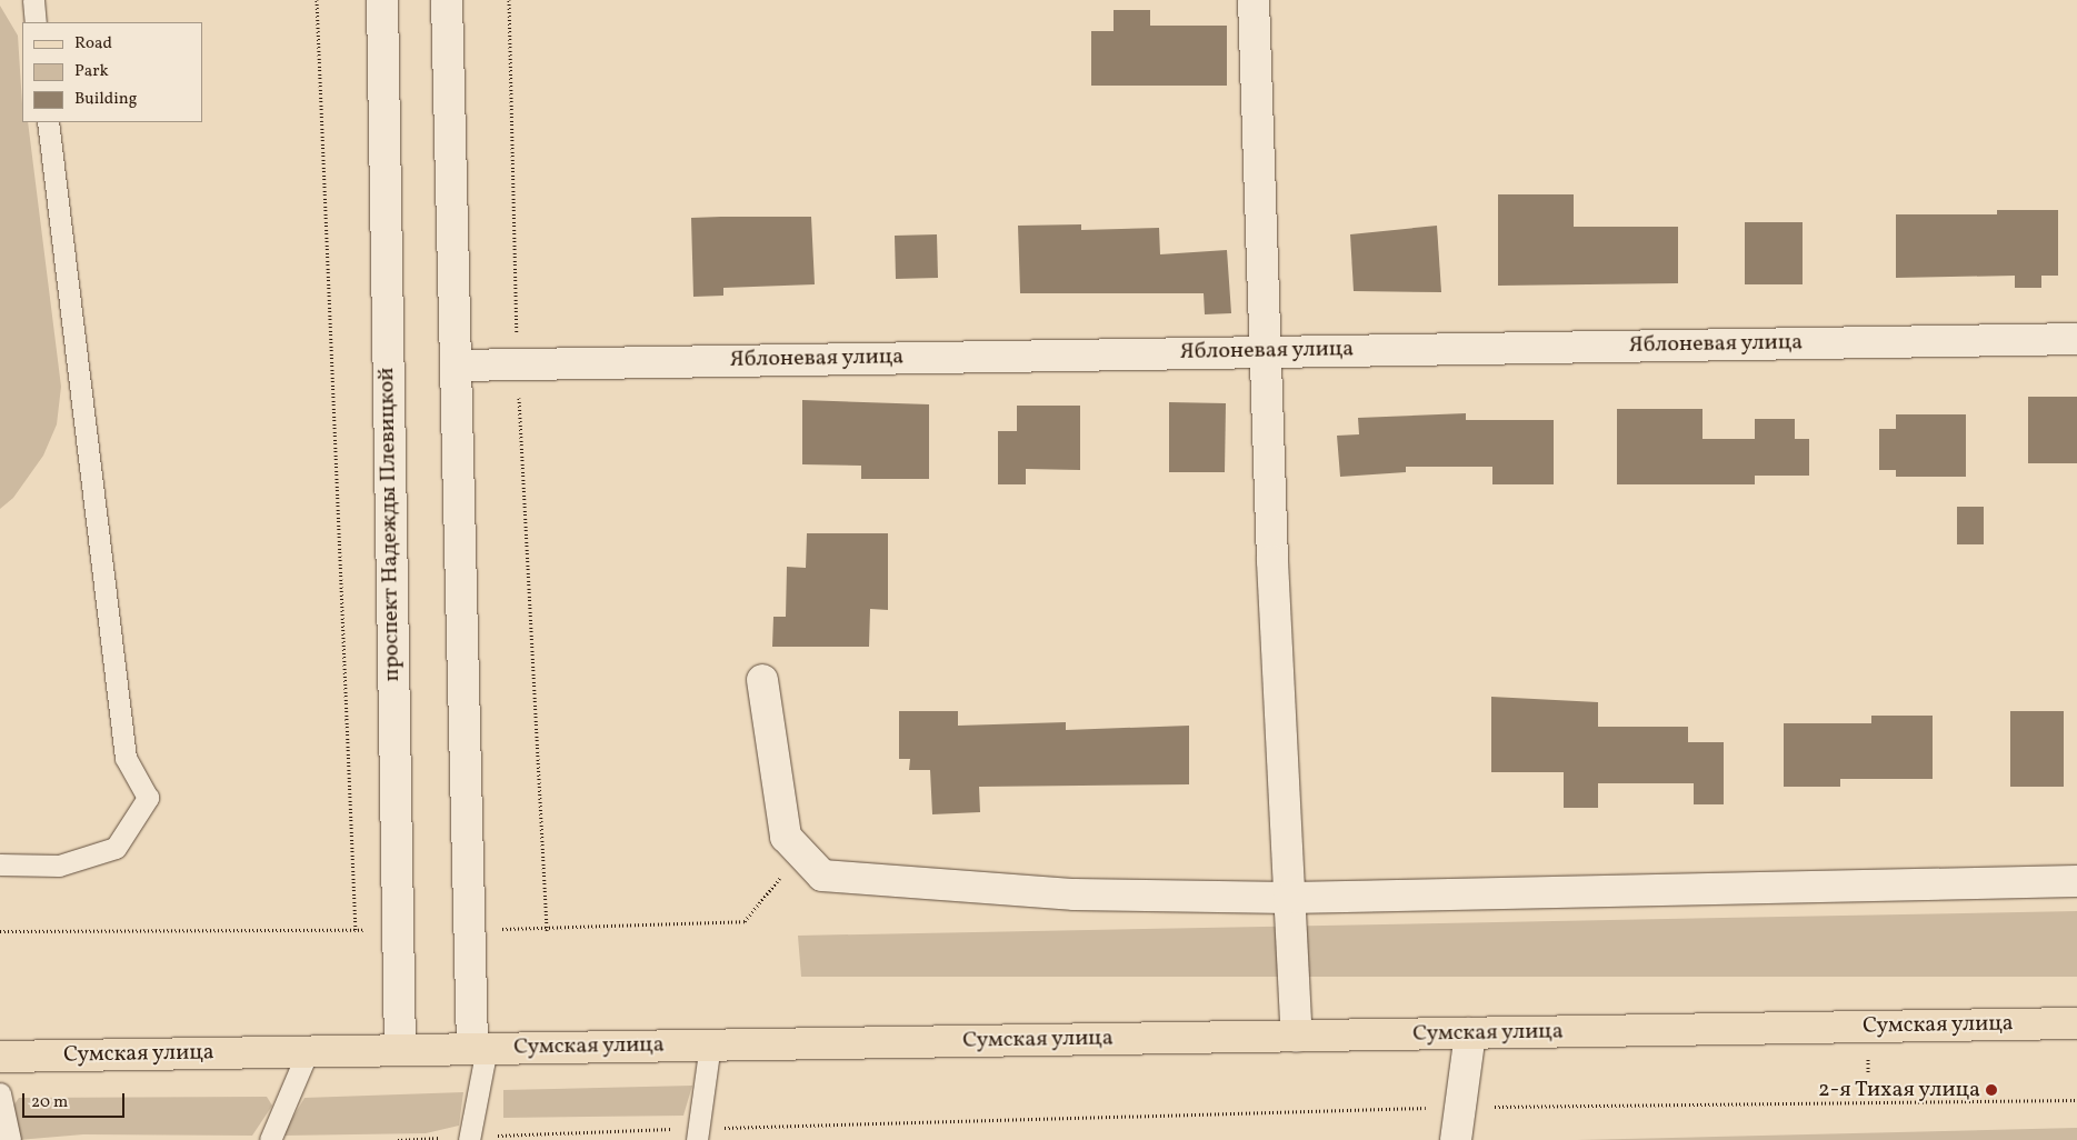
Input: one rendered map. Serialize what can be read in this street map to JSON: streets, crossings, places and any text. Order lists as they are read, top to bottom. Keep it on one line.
{"streets":{"main road":["Сумская улица"],"street":["Яблоневая улица","проспект Надежды Плевицкой"]},"crossings":[["проспект Надежды Плевицкой","Сумская улица"]],"places":["2-я Тихая улица"],"legend":["Road","Park","Building"],"scale_bar":"20 m"}
